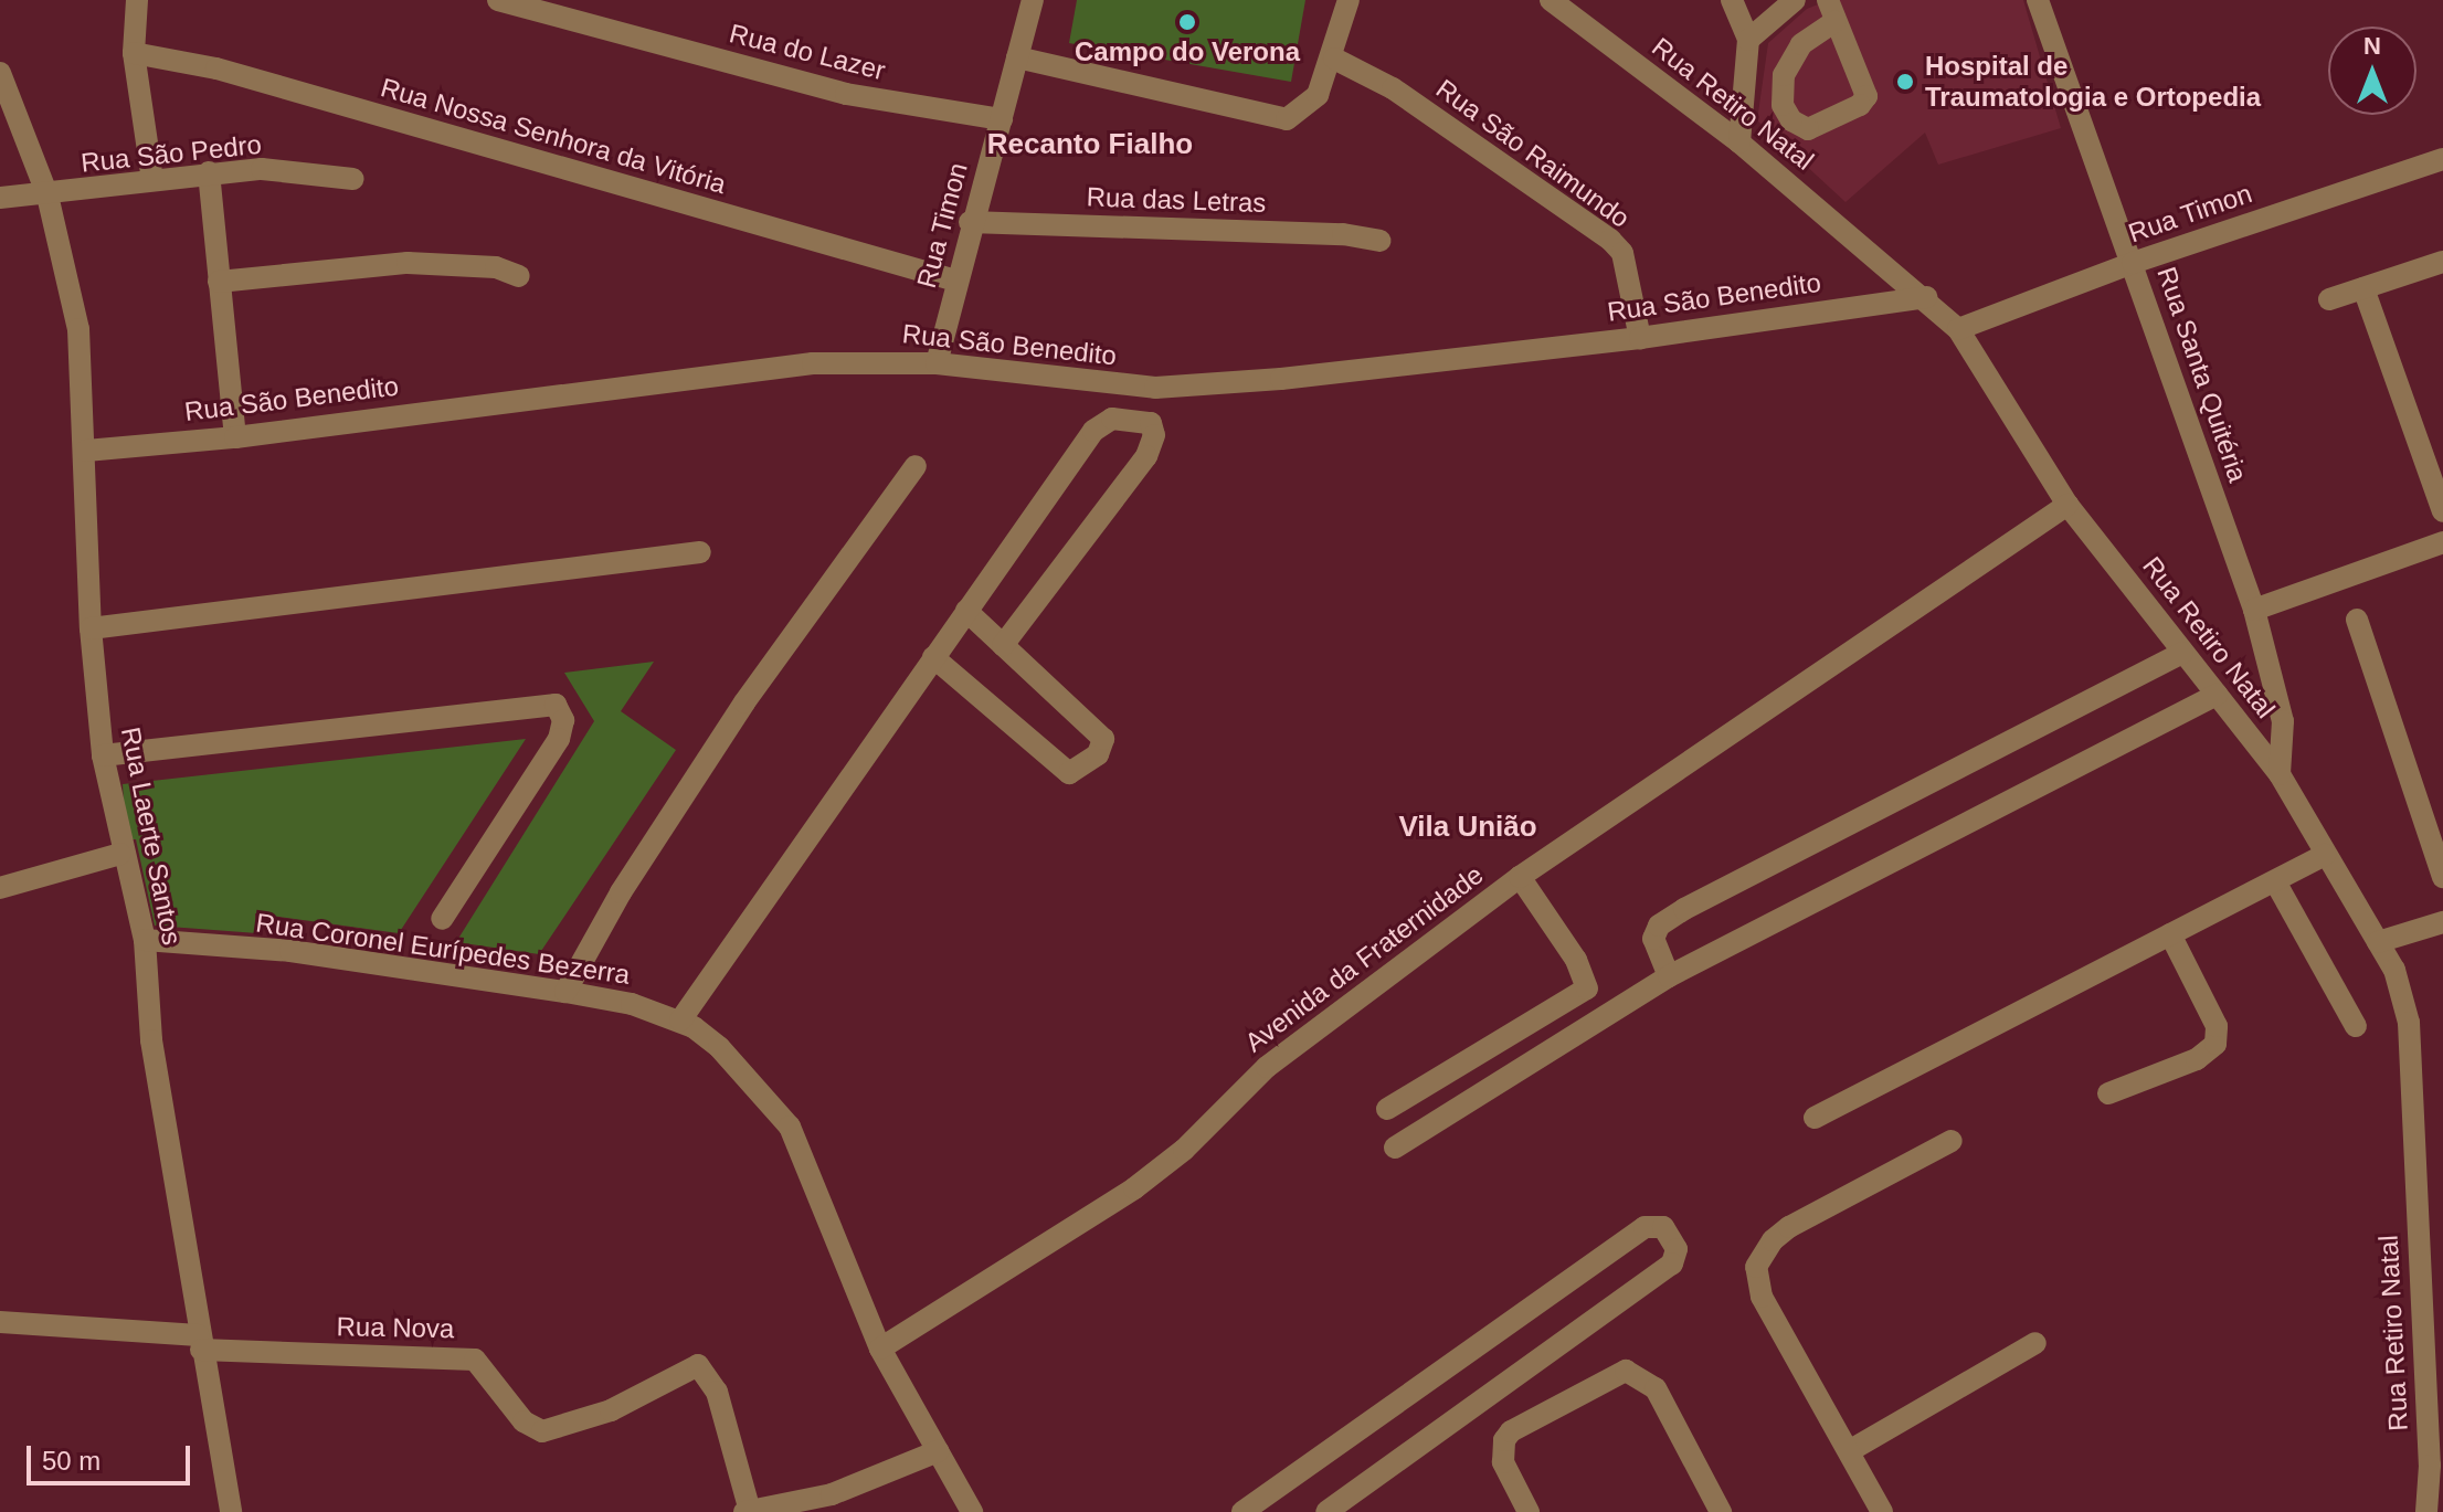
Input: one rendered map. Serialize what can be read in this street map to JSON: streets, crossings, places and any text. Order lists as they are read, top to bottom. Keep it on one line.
{"streets":{"street":["Rua do Lazer","Rua Retiro Natal","Rua Nossa Senhora da Vitória","Rua São Pedro","Rua São Raimundo","Rua das Letras","Rua Timon","Rua São Benedito","Rua Santa Quitéria","Rua Laerte Santos","Rua Coronel Eurípedes Bezerra","Avenida da Fraternidade","Rua Nova"]},"crossings":[["Rua do Lazer","Rua Timon"],["Rua Retiro Natal","Rua Timon"],["Rua Retiro Natal","Rua São Benedito"],["Rua Retiro Natal","Rua Santa Quitéria"],["Rua Retiro Natal","Avenida da Fraternidade"],["Rua Nossa Senhora da Vitória","Rua Timon"],["Rua São Pedro","Rua Laerte Santos"],["Rua São Raimundo","Rua São Benedito"],["Rua das Letras","Rua Timon"],["Rua Timon","Rua São Benedito"],["Rua Timon","Rua Santa Quitéria"],["Rua São Benedito","Rua Laerte Santos"],["Rua Laerte Santos","Rua Coronel Eurípedes Bezerra"],["Rua Laerte Santos","Rua Nova"],["Rua Coronel Eurípedes Bezerra","Avenida da Fraternidade"]],"districts":["Recanto Fialho","Vila União"],"places":["Campo do Verona","Hospital de Traumatologia e Ortopedia"],"scale_bar":"50 m","north":"top"}
